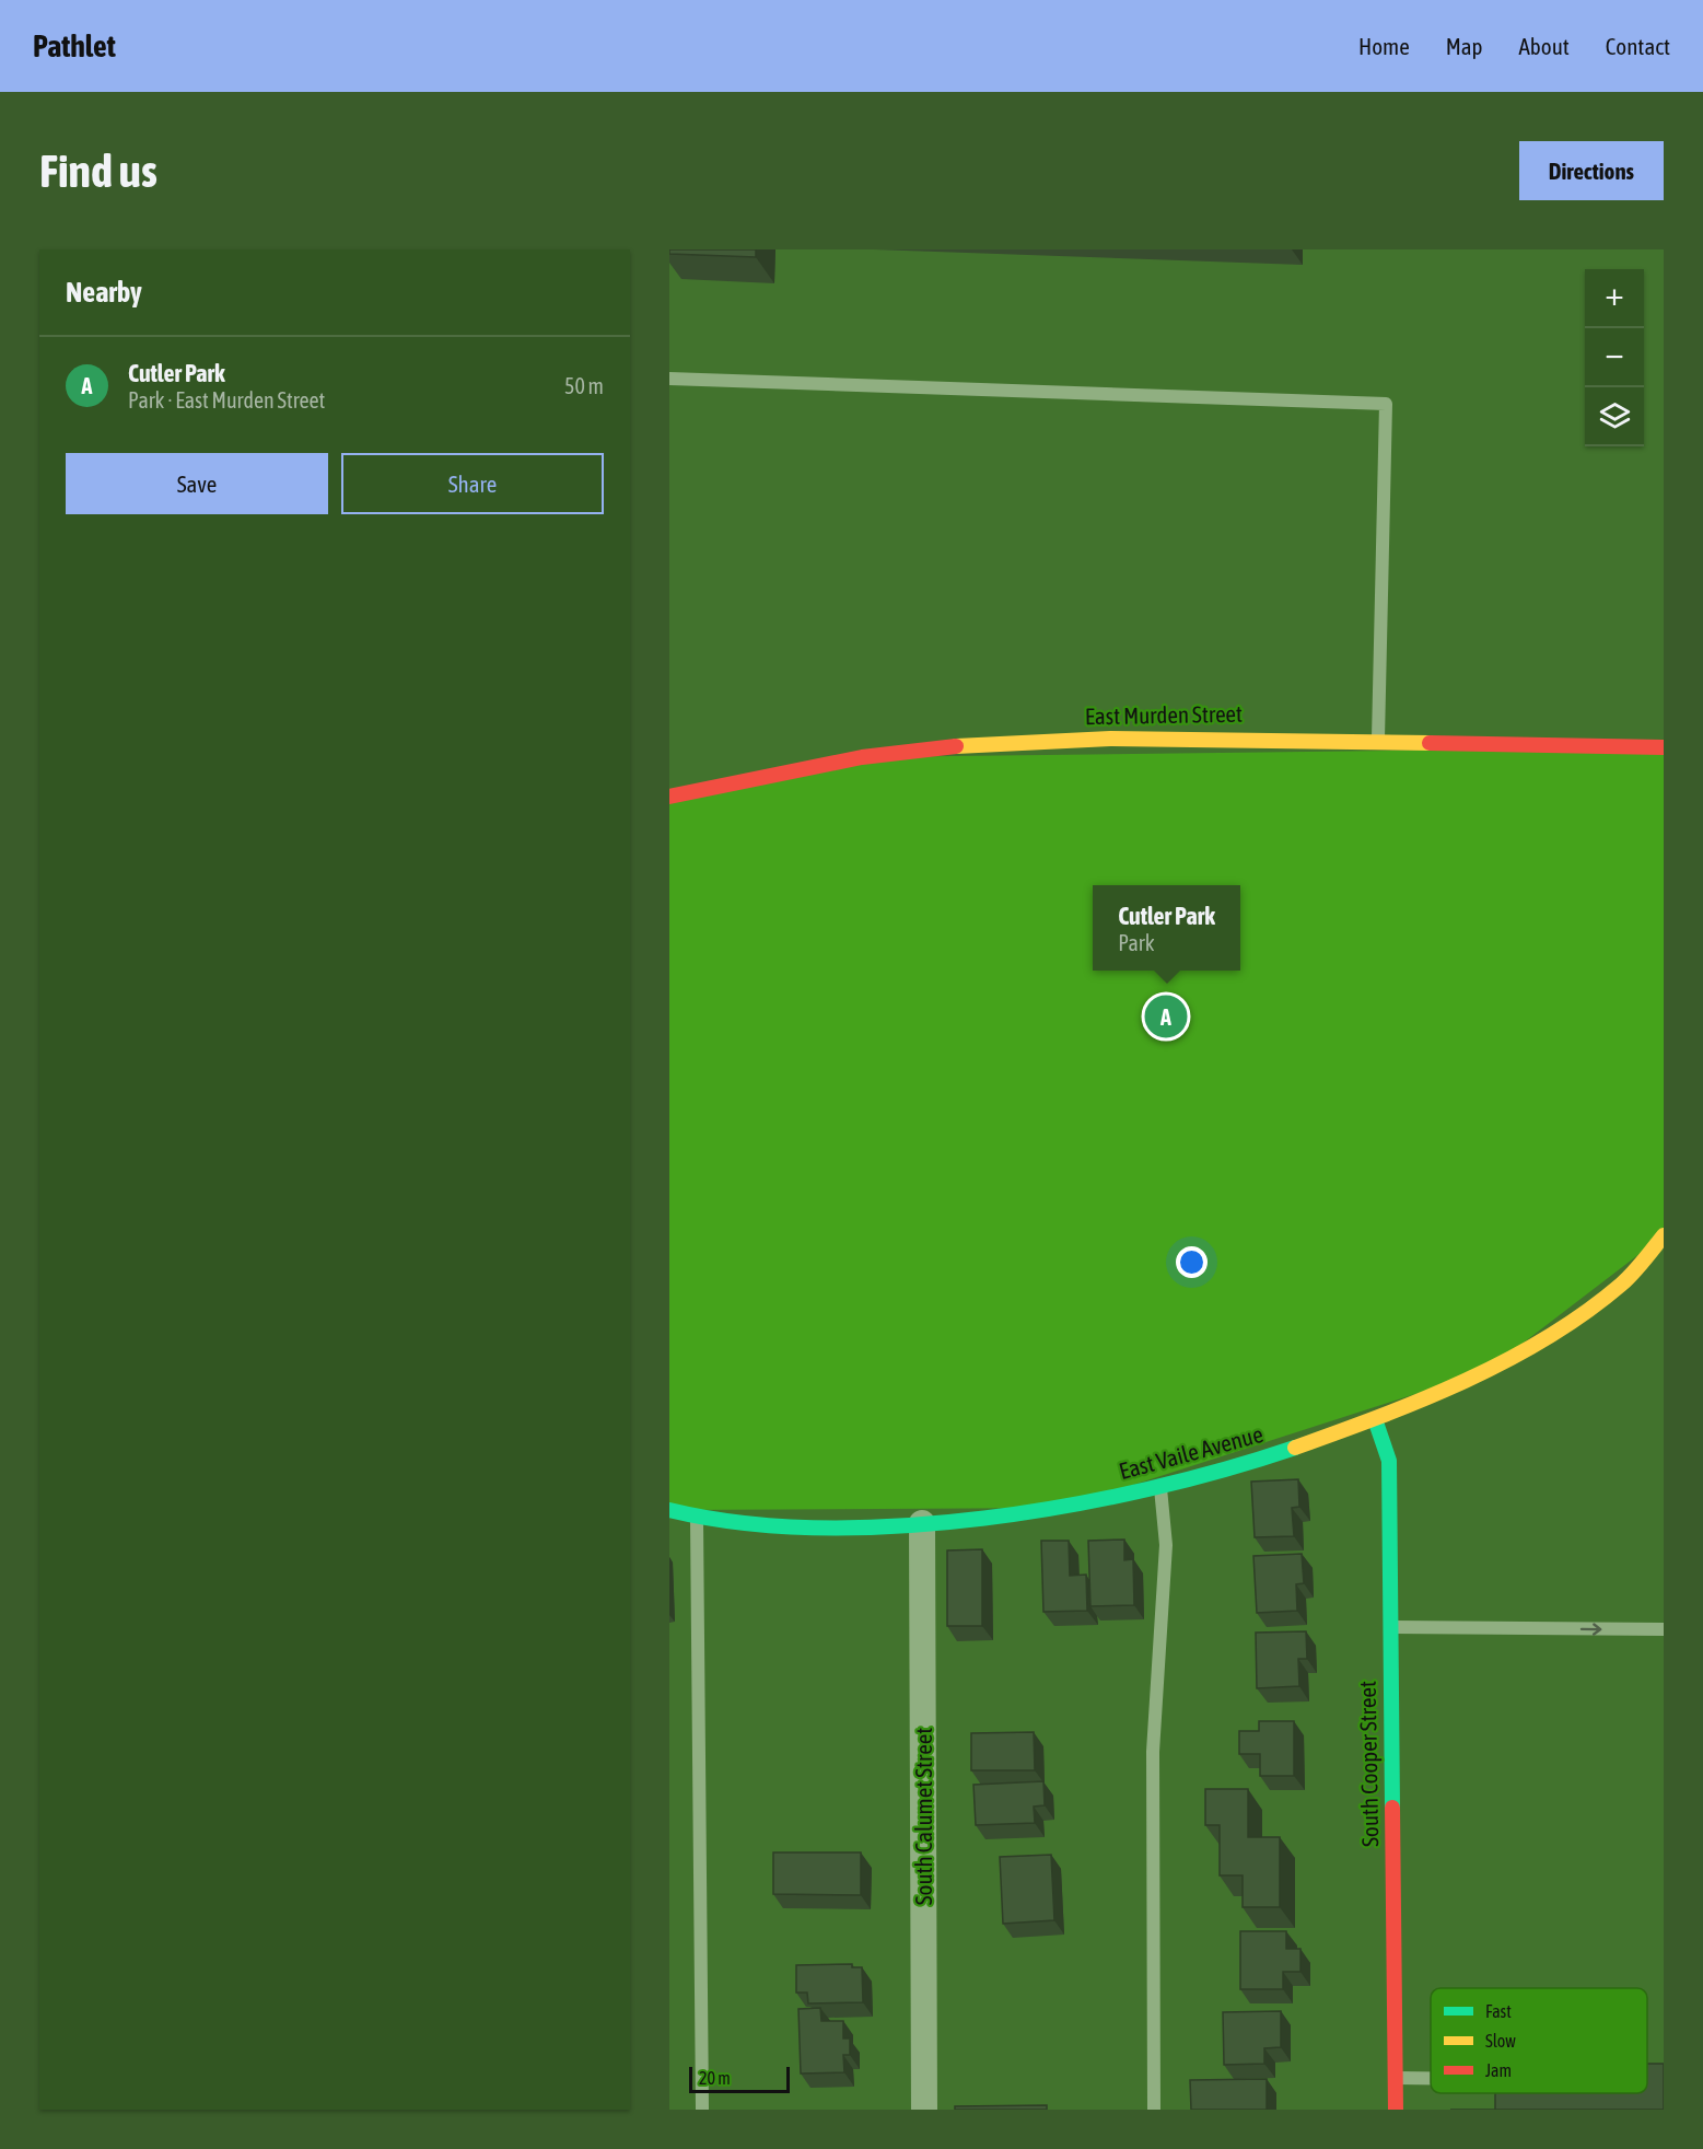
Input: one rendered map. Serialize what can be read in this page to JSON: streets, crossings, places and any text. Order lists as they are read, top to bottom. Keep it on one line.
{"streets":{"street":["East Murden Street","East Vaile Avenue","South Cooper Street","South Calumet Street"]},"crossings":[["East Vaile Avenue","South Cooper Street"],["East Vaile Avenue","South Calumet Street"]],"legend":["Fast","Slow","Jam"],"scale_bar":"20 m","page":{"header":"Pathlet","nav":["Home","Map","About","Contact"],"buttons":["Directions",["Save","Share"]],"title":"Find us","heading":"Nearby","map_buttons":["+","−"],"list":[{"mark":"A","name":"Cutler Park","note":"Park · East Murden Street","value":"50 m"}],"popup":["Cutler Park","Park"],"pins":"A","scale":"20 m"}}
